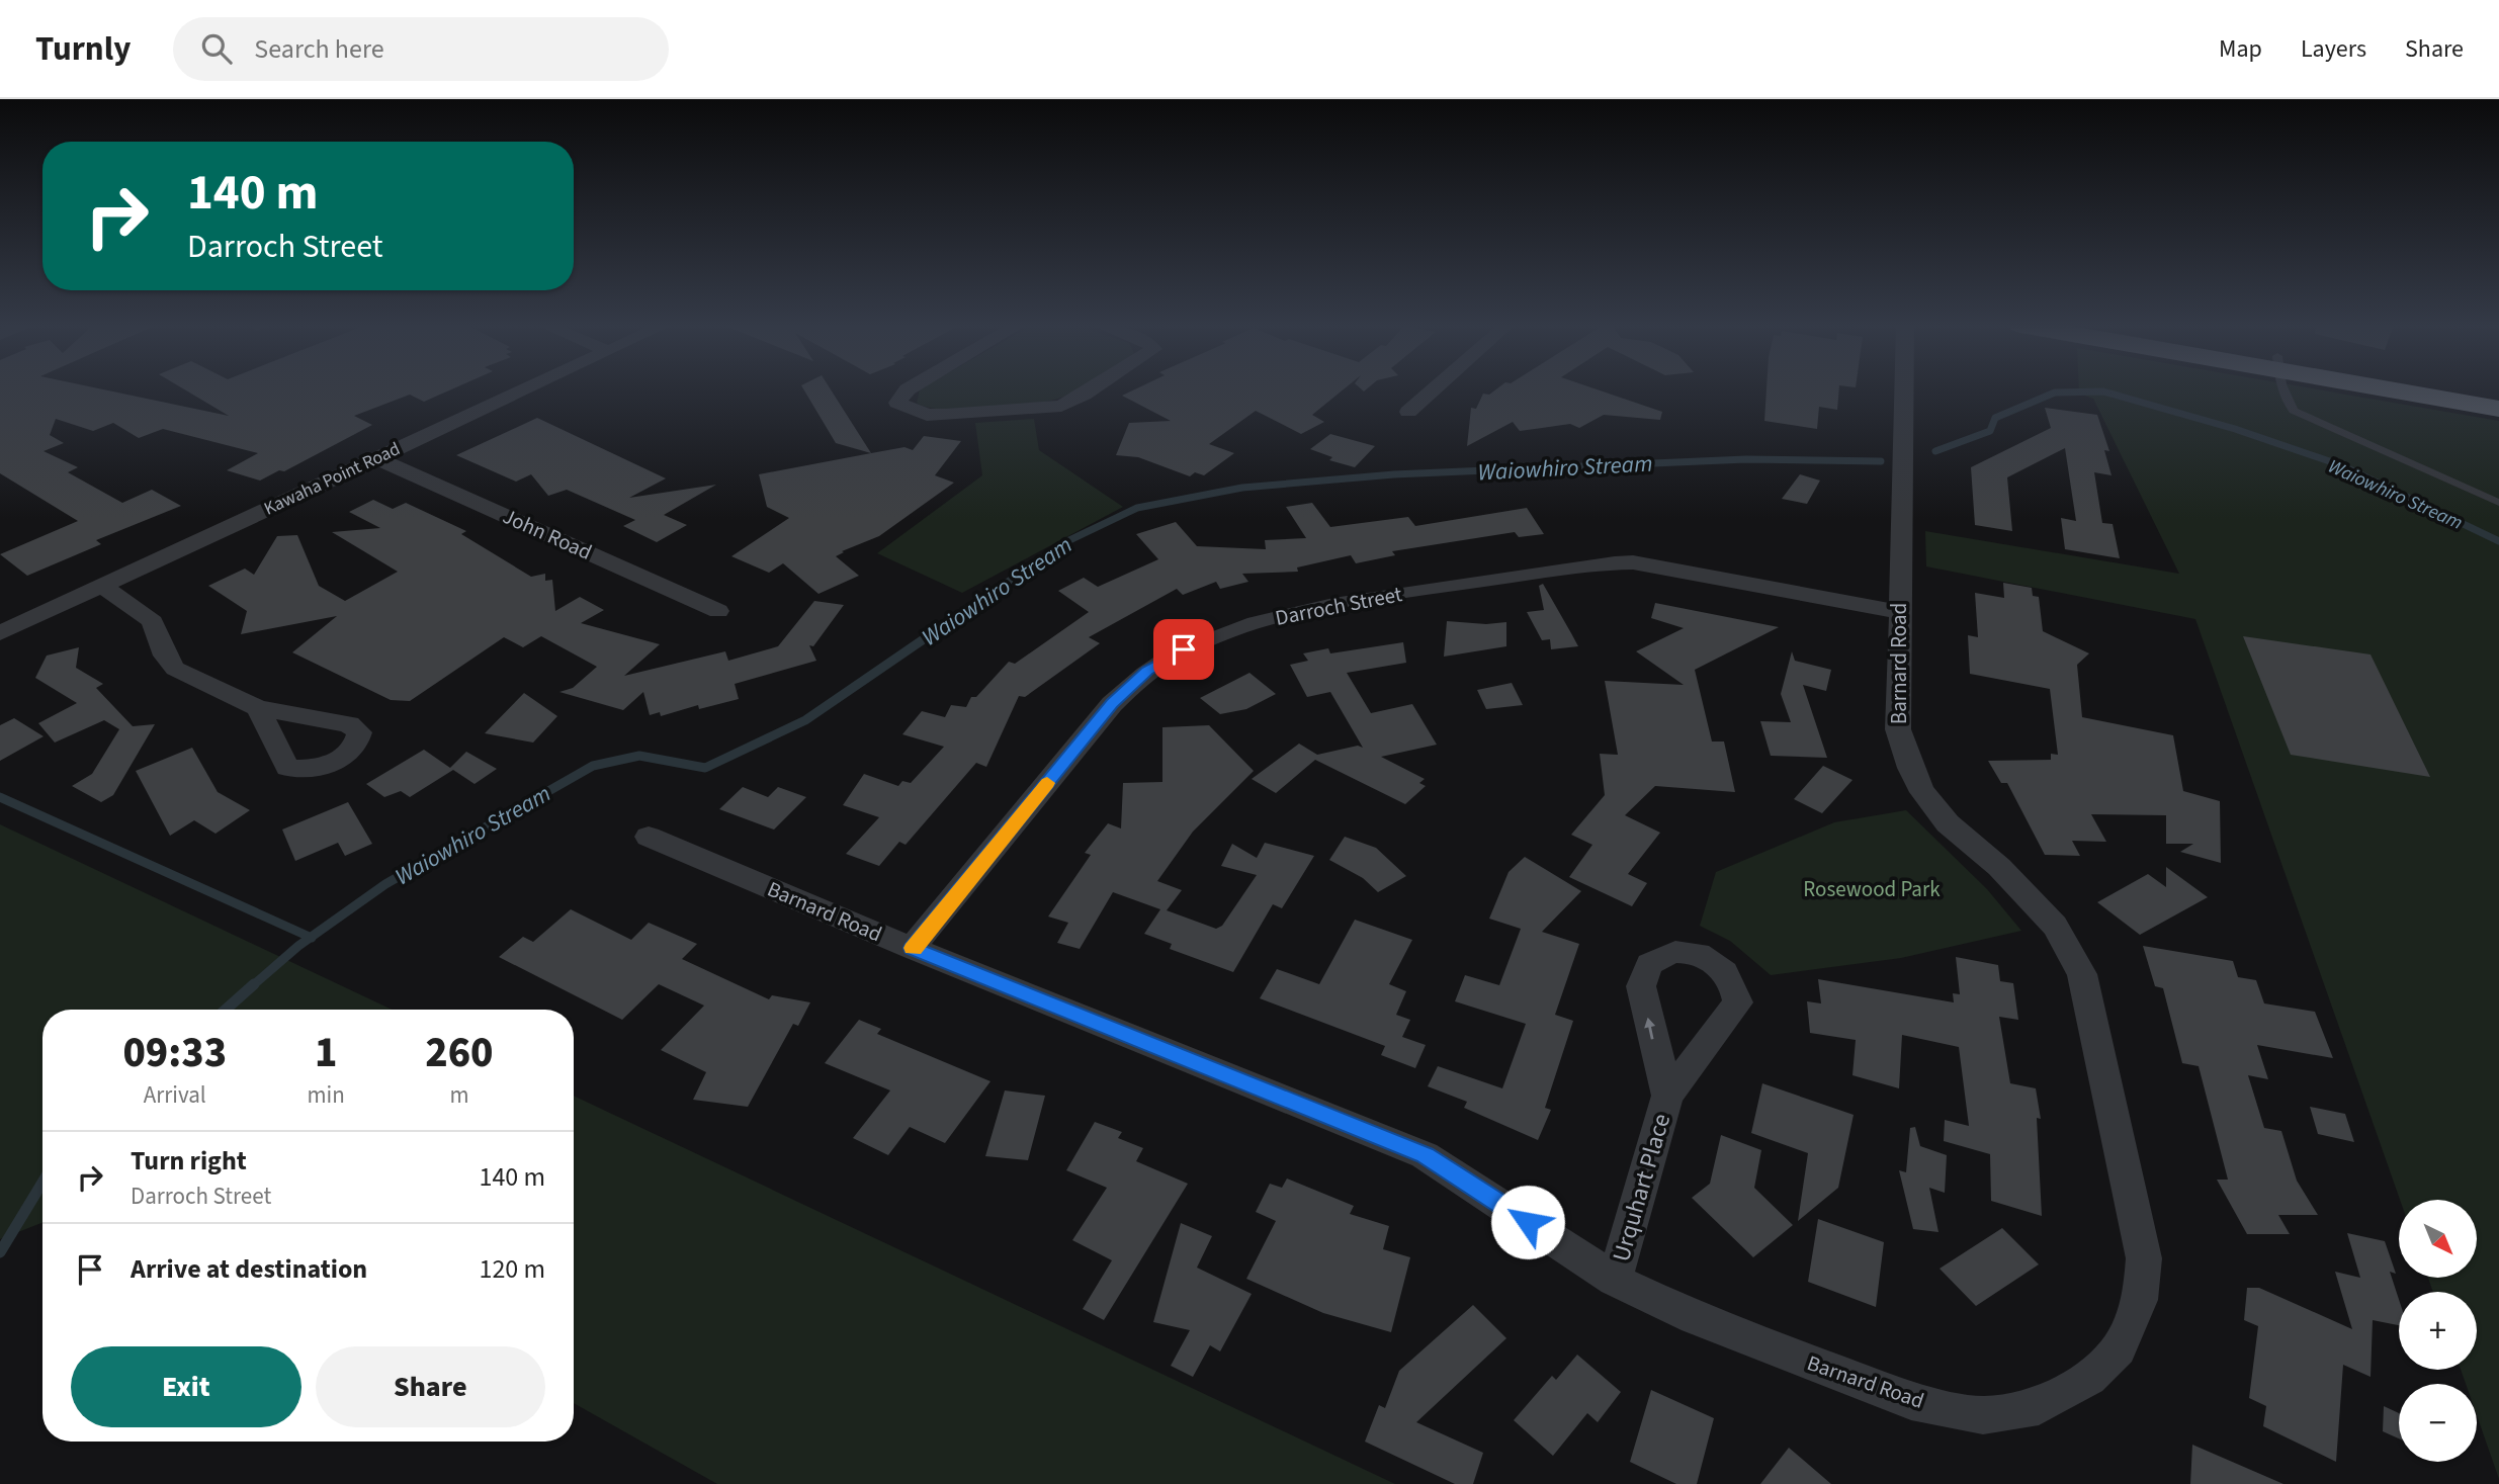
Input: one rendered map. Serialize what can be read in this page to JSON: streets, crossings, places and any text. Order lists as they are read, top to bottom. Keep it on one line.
{"streets":{"street":["Kawaha Point Road","John Road","Darroch Street","Barnard Road","Urquhart Place"]},"crossings":[["Kawaha Point Road","John Road"],["Darroch Street","Barnard Road"],["Barnard Road","Urquhart Place"]],"water":["Waiowhiro Stream"],"parks":["Rosewood Park"],"north":"bottom right","page":{"header":"Turnly","search":"Search here","nav":["Map","Layers","Share"],"turn":["140 m","Darroch Street"],"eta":["09:33","Arrival","1","min","260","m"],"list":[{"name":"Turn right","note":"Darroch Street","value":"140 m"},{"name":"Arrive at destination","value":"120 m"}],"map_buttons":["+","−"],"buttons":["Exit","Share"]}}
